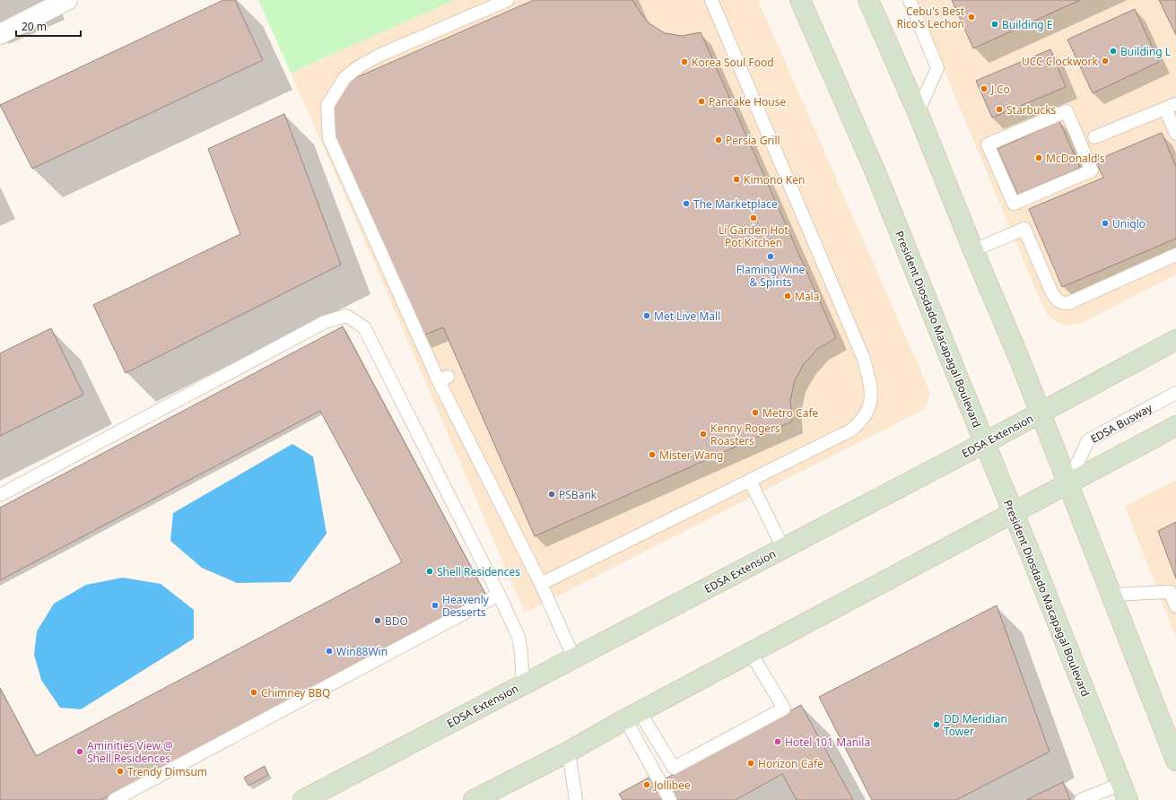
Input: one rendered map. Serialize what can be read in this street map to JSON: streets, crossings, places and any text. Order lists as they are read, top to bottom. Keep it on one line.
{"streets":{"main road":["President Diosdado Macapagal Boulevard","EDSA Extension"],"lane":["EDSA Busway"]},"crossings":[["President Diosdado Macapagal Boulevard","EDSA Extension"]],"places":["Cebu's Best Rico's Lechon","Building E","Building L","UCC Clockwork","Korea Soul Food","J.Co","Pancake House","Starbucks","Persia Grill","McDonald's","Kimono Ken","The Marketplace","Li Garden Hot Pot Kitchen","Uniqlo","Flaming Wine & Spirits","Mala","Met Live Mall","Metro Cafe","Kenny Rogers Roasters","Mister Wang","PSBank","Shell Residences","Heavenly Desserts","BDO","Win88Win","Chimney BBQ","DD Meridian Tower","Hotel 101 Manila","Aminities View @ Shell Residences","Horizon Cafe","Trendy Dimsum","Jollibee"],"scale_bar":"20 m"}
